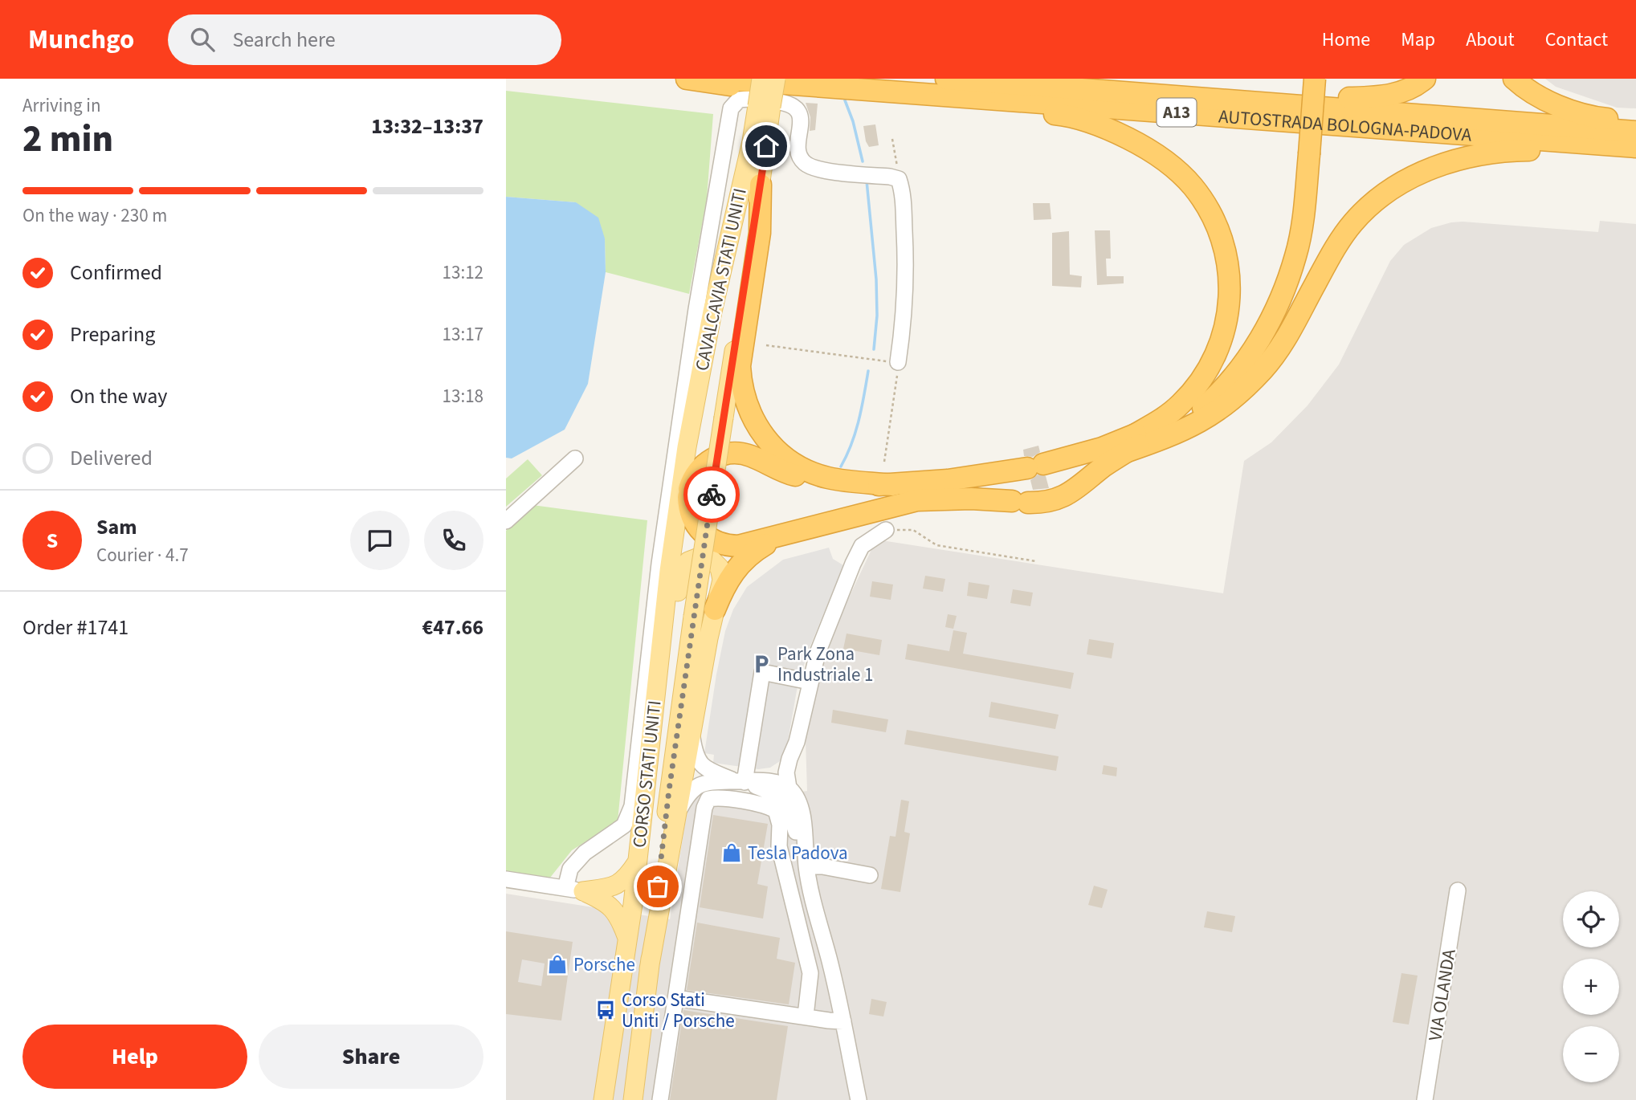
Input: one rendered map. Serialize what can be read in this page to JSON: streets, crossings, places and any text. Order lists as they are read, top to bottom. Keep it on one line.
{"streets":{"highway":["A13","AUTOSTRADA BOLOGNA-PADOVA"],"main road":["CAVALCAVIA STATI UNITI","CORSO STATI UNITI"],"street":["VIA OLANDA"]},"crossings":[["CAVALCAVIA STATI UNITI","CORSO STATI UNITI"]],"places":{"parking":["Park Zona Industriale 1"],"shop":["Tesla Padova","Porsche"],"bus stop":["Corso Stati Uniti / Porsche"]},"page":{"header":"Munchgo","search":"Search here","nav":["Home","Map","About","Contact"],"heading":["2 min","Arriving in","13:32–13:37"],"panel":["Sam","Courier · 4.7","Order #1741","€47.66"],"bar":"On the way · 230 m","list":[["Confirmed","13:12"],["Preparing","13:17"],["On the way","13:18"],"Delivered"],"round":"S","map_buttons":["+","−"],"buttons":["Help","Share"]}}
